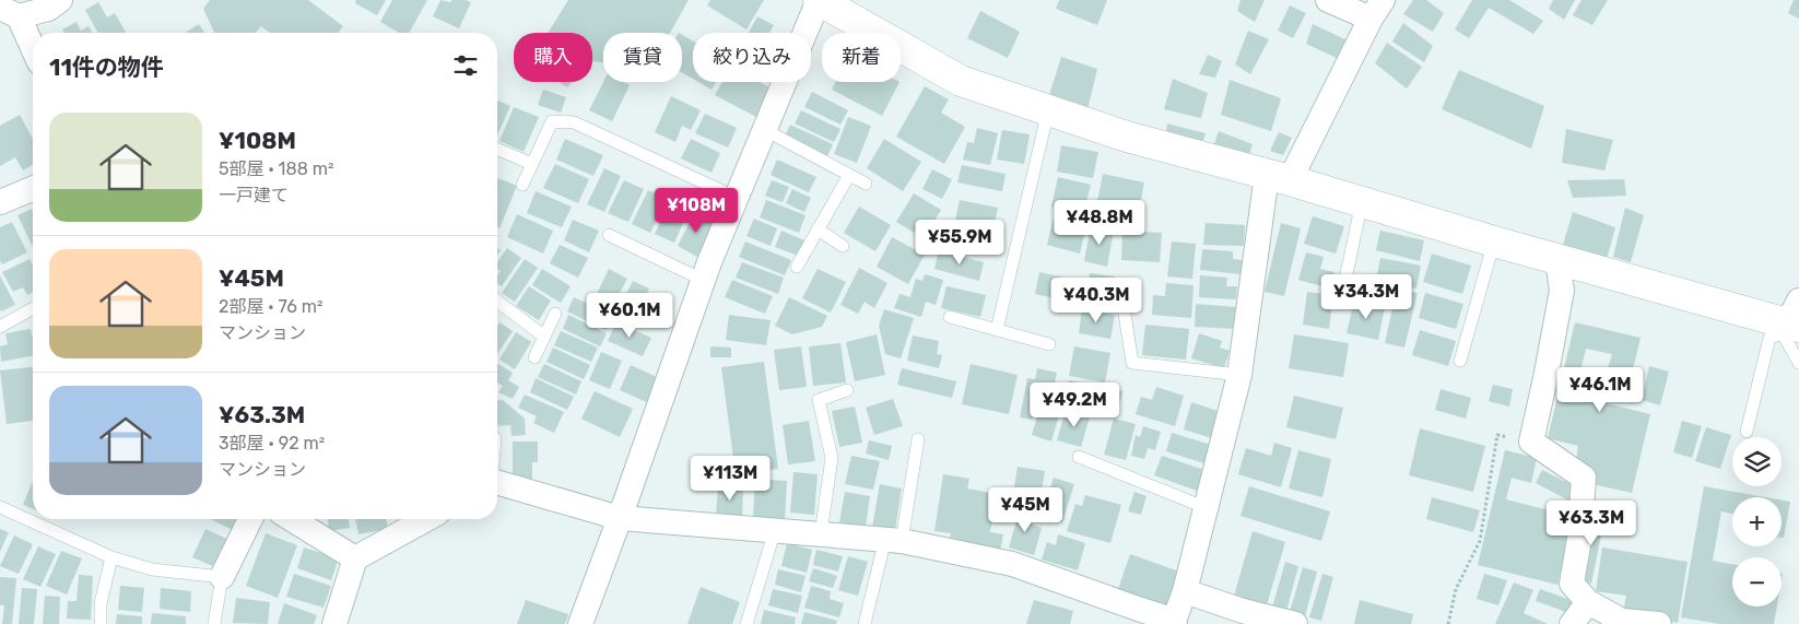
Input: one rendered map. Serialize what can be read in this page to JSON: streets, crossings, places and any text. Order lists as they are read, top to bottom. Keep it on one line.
{"page":{"chip":["購入","賃貸","絞り込み","新着"],"heading":"11件の物件","list":[{"name":"¥108M","note":"5部屋 · 188 m² · 一戸建て"},{"name":"¥45M","note":"2部屋 · 76 m² · マンション"},{"name":"¥63.3M","note":"3部屋 · 92 m² · マンション"}],"price":["¥108M","¥48.8M","¥55.9M","¥34.3M","¥40.3M","¥60.1M","¥46.1M","¥49.2M","¥113M","¥45M","¥63.3M"],"map_buttons":["+","−"]}}
